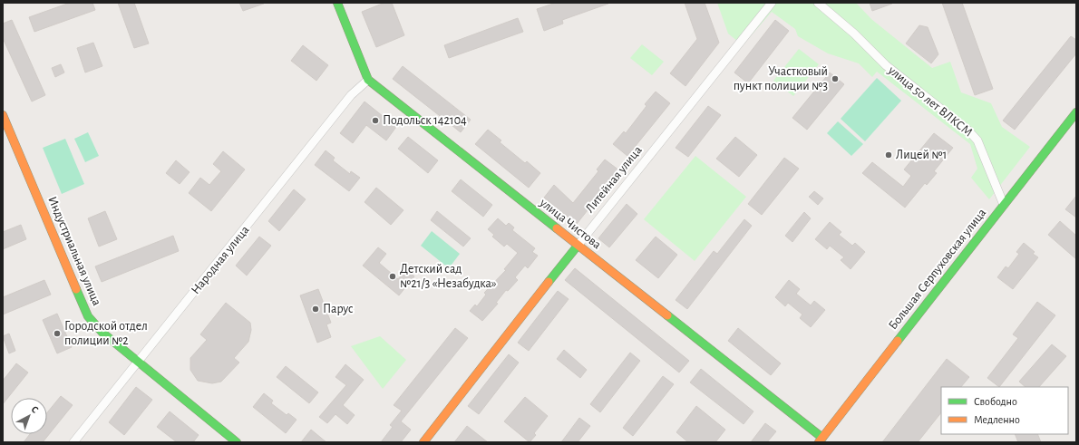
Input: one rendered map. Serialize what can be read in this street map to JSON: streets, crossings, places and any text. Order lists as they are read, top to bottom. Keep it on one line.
{"streets":{"street":["улица 50 лет ВЛКСМ","Литейная улица","улица Чистова","Индустриальная улица","Народная улица","Большая Серпуховская улица"]},"crossings":[["улица 50 лет ВЛКСМ","Большая Серпуховская улица"],["Литейная улица","улица Чистова"],["улица Чистова","Народная улица"],["улица Чистова","Большая Серпуховская улица"],["Индустриальная улица","Народная улица"]],"places":["Участковый пункт полиции №3","Подольск 142104","Лицей №1","Детский сад №21/3 «Незабудка»","Парус","Городской отдел полиции №2"],"legend":["Свободно","Медленно"],"north":"top right"}
